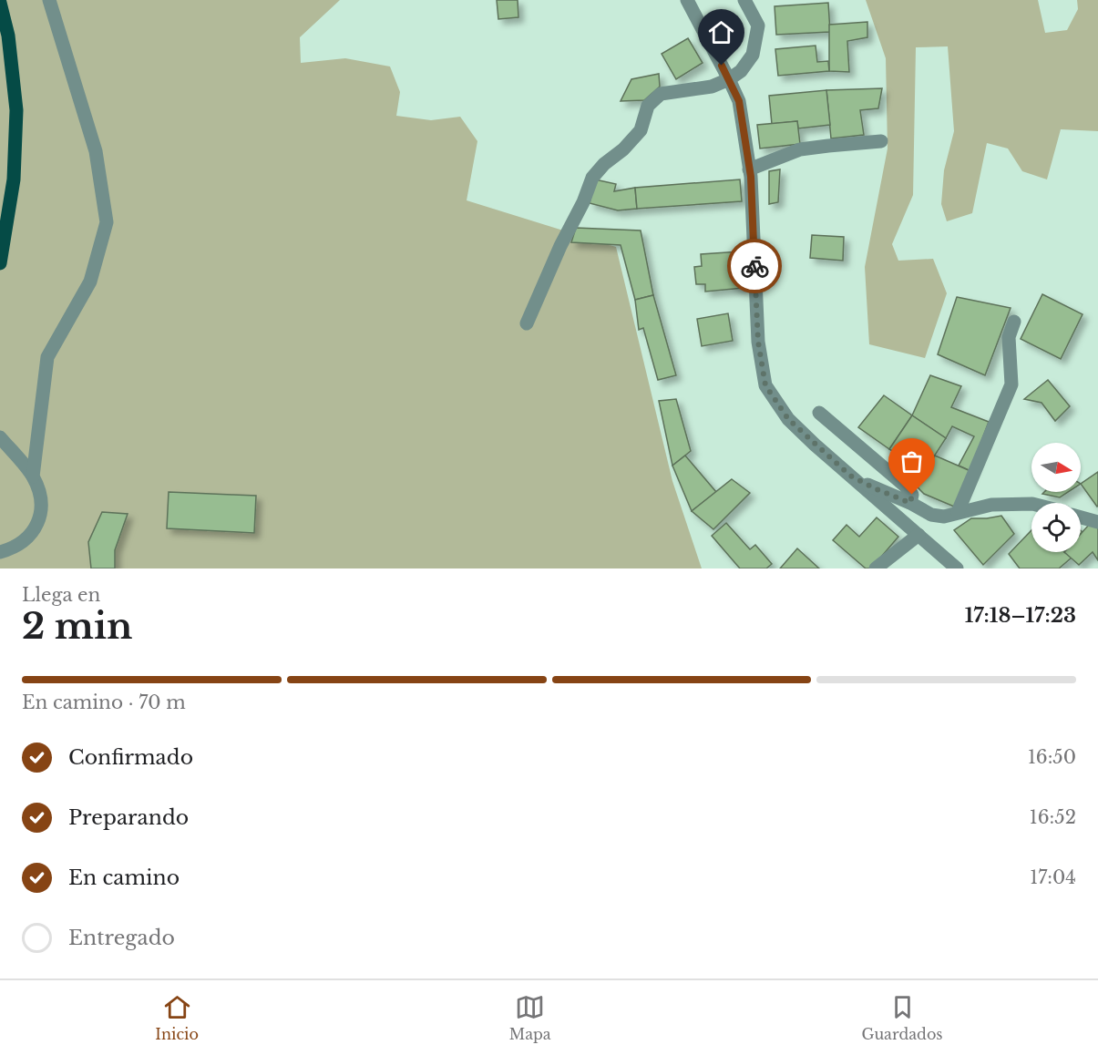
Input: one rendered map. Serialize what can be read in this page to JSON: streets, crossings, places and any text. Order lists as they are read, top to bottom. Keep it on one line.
{"north":"right","page":{"heading":["2 min","Llega en","17:18–17:23"],"bar":"En camino · 70 m","list":[["Confirmado","16:50"],["Preparando","16:52"],["En camino","17:04"],"Entregado"],"tabs":["Inicio","Mapa","Guardados"]}}
